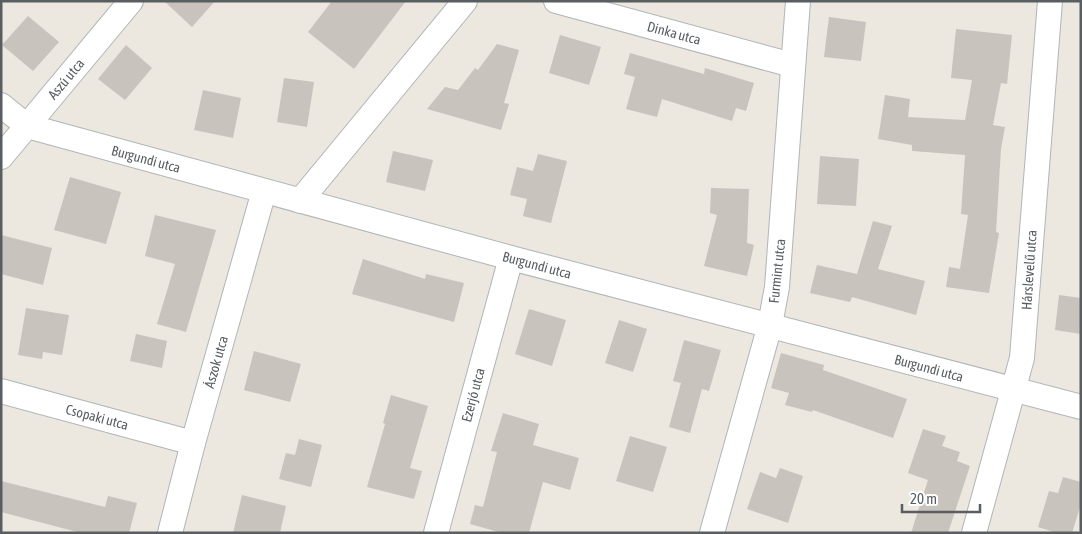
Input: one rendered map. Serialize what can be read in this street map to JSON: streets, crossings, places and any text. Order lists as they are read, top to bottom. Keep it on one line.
{"streets":{"street":["Dinka utca","Aszú utca","Burgundi utca","Hárslevelű utca","Furmint utca","Ászok utca","Ezerjó utca","Csopaki utca"]},"crossings":[["Dinka utca","Furmint utca"],["Aszú utca","Burgundi utca"],["Burgundi utca","Hárslevelű utca"],["Burgundi utca","Furmint utca"],["Burgundi utca","Ászok utca"],["Burgundi utca","Ezerjó utca"],["Ászok utca","Csopaki utca"]],"scale_bar":"20 m"}
